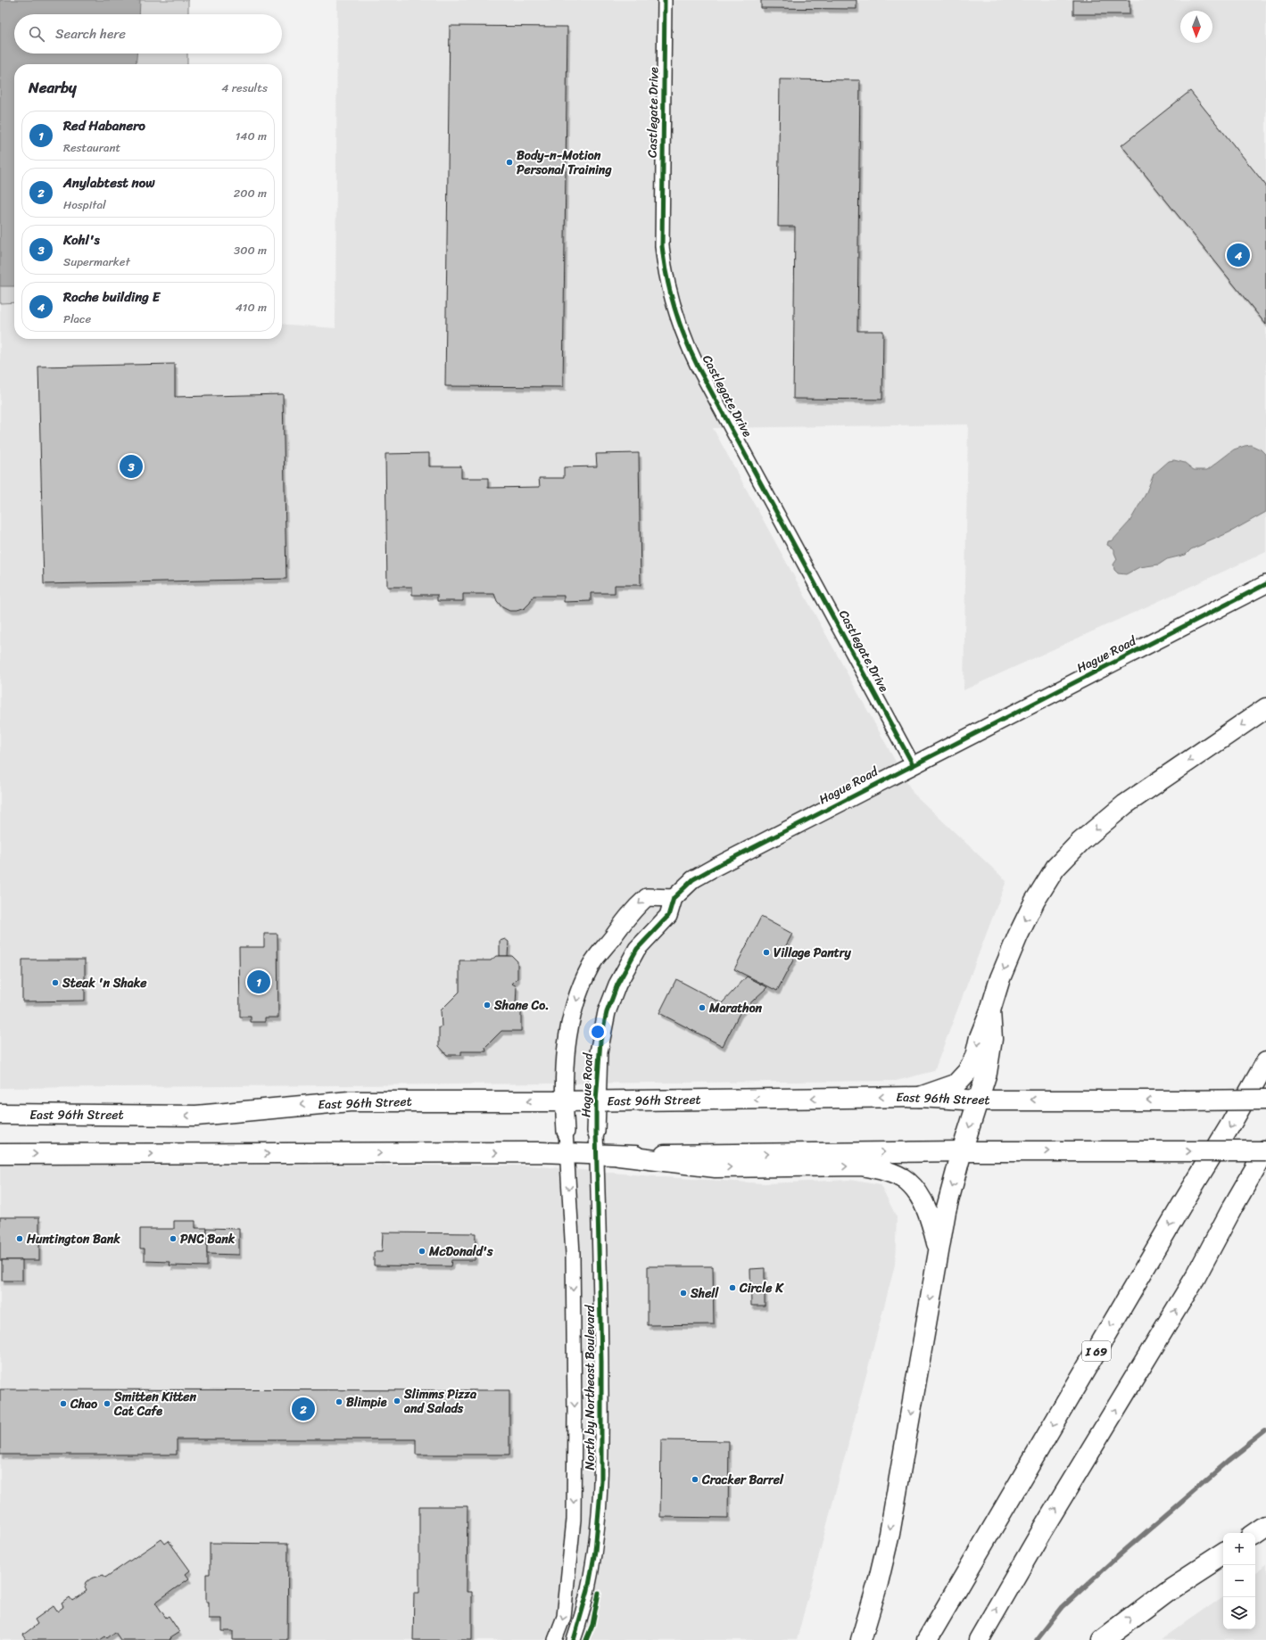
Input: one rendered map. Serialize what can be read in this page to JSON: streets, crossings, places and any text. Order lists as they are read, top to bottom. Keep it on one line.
{"streets":{"main road":["East 96th Street","I 69"],"street":["Castlegate Drive","Hague Road","North by Northeast Boulevard"]},"crossings":[["Castlegate Drive","Hague Road"],["Hague Road","East 96th Street"],["Hague Road","North by Northeast Boulevard"]],"places":["Body-n-Motion Personal Training","Village Pantry","Steak 'n Shake","Shane Co.","Marathon","Huntington Bank","PNC Bank","McDonald's","Circle K","Shell","Slimms Pizza and Salads","Blimpie","Chao","Smitten Kitten Cat Cafe","Cracker Barrel"],"north":"bottom","page":{"search":"Search here","heading":["Nearby","4 results"],"list":[{"mark":"1","name":"Red Habanero","note":"Restaurant","value":"140 m"},{"mark":"2","name":"Anylabtest now","note":"Hospital","value":"200 m"},{"mark":"3","name":"Kohl's","note":"Supermarket","value":"300 m"},{"mark":"4","name":"Roche building E","note":"Place","value":"410 m"}],"pins":["4","3","1","2"],"map_buttons":["+","−"]}}
